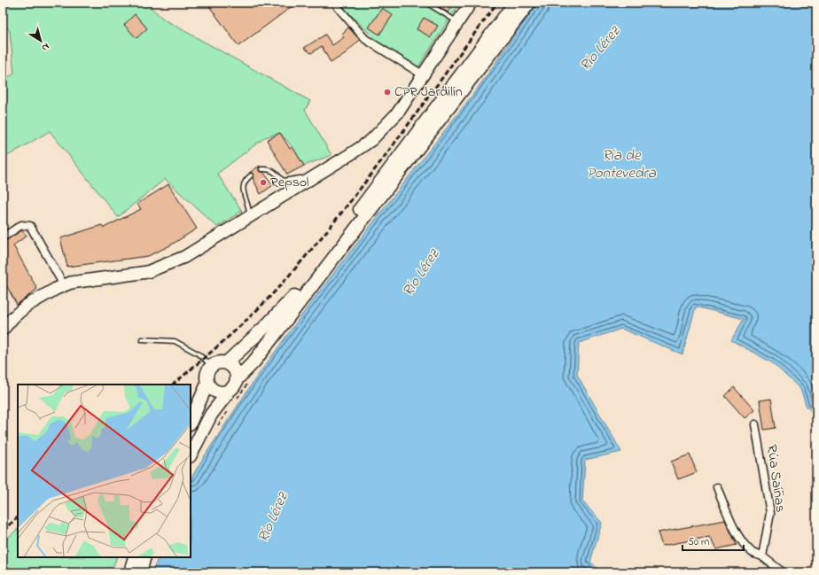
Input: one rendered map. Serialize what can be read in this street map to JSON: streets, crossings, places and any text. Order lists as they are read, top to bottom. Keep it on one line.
{"streets":{"street":["Rúa Saíñas"]},"water":["Río Lérez","Ría de Pontevedra"],"places":["CPR Jardilín","Repsol"],"scale_bar":"50 m","north":"bottom right"}
